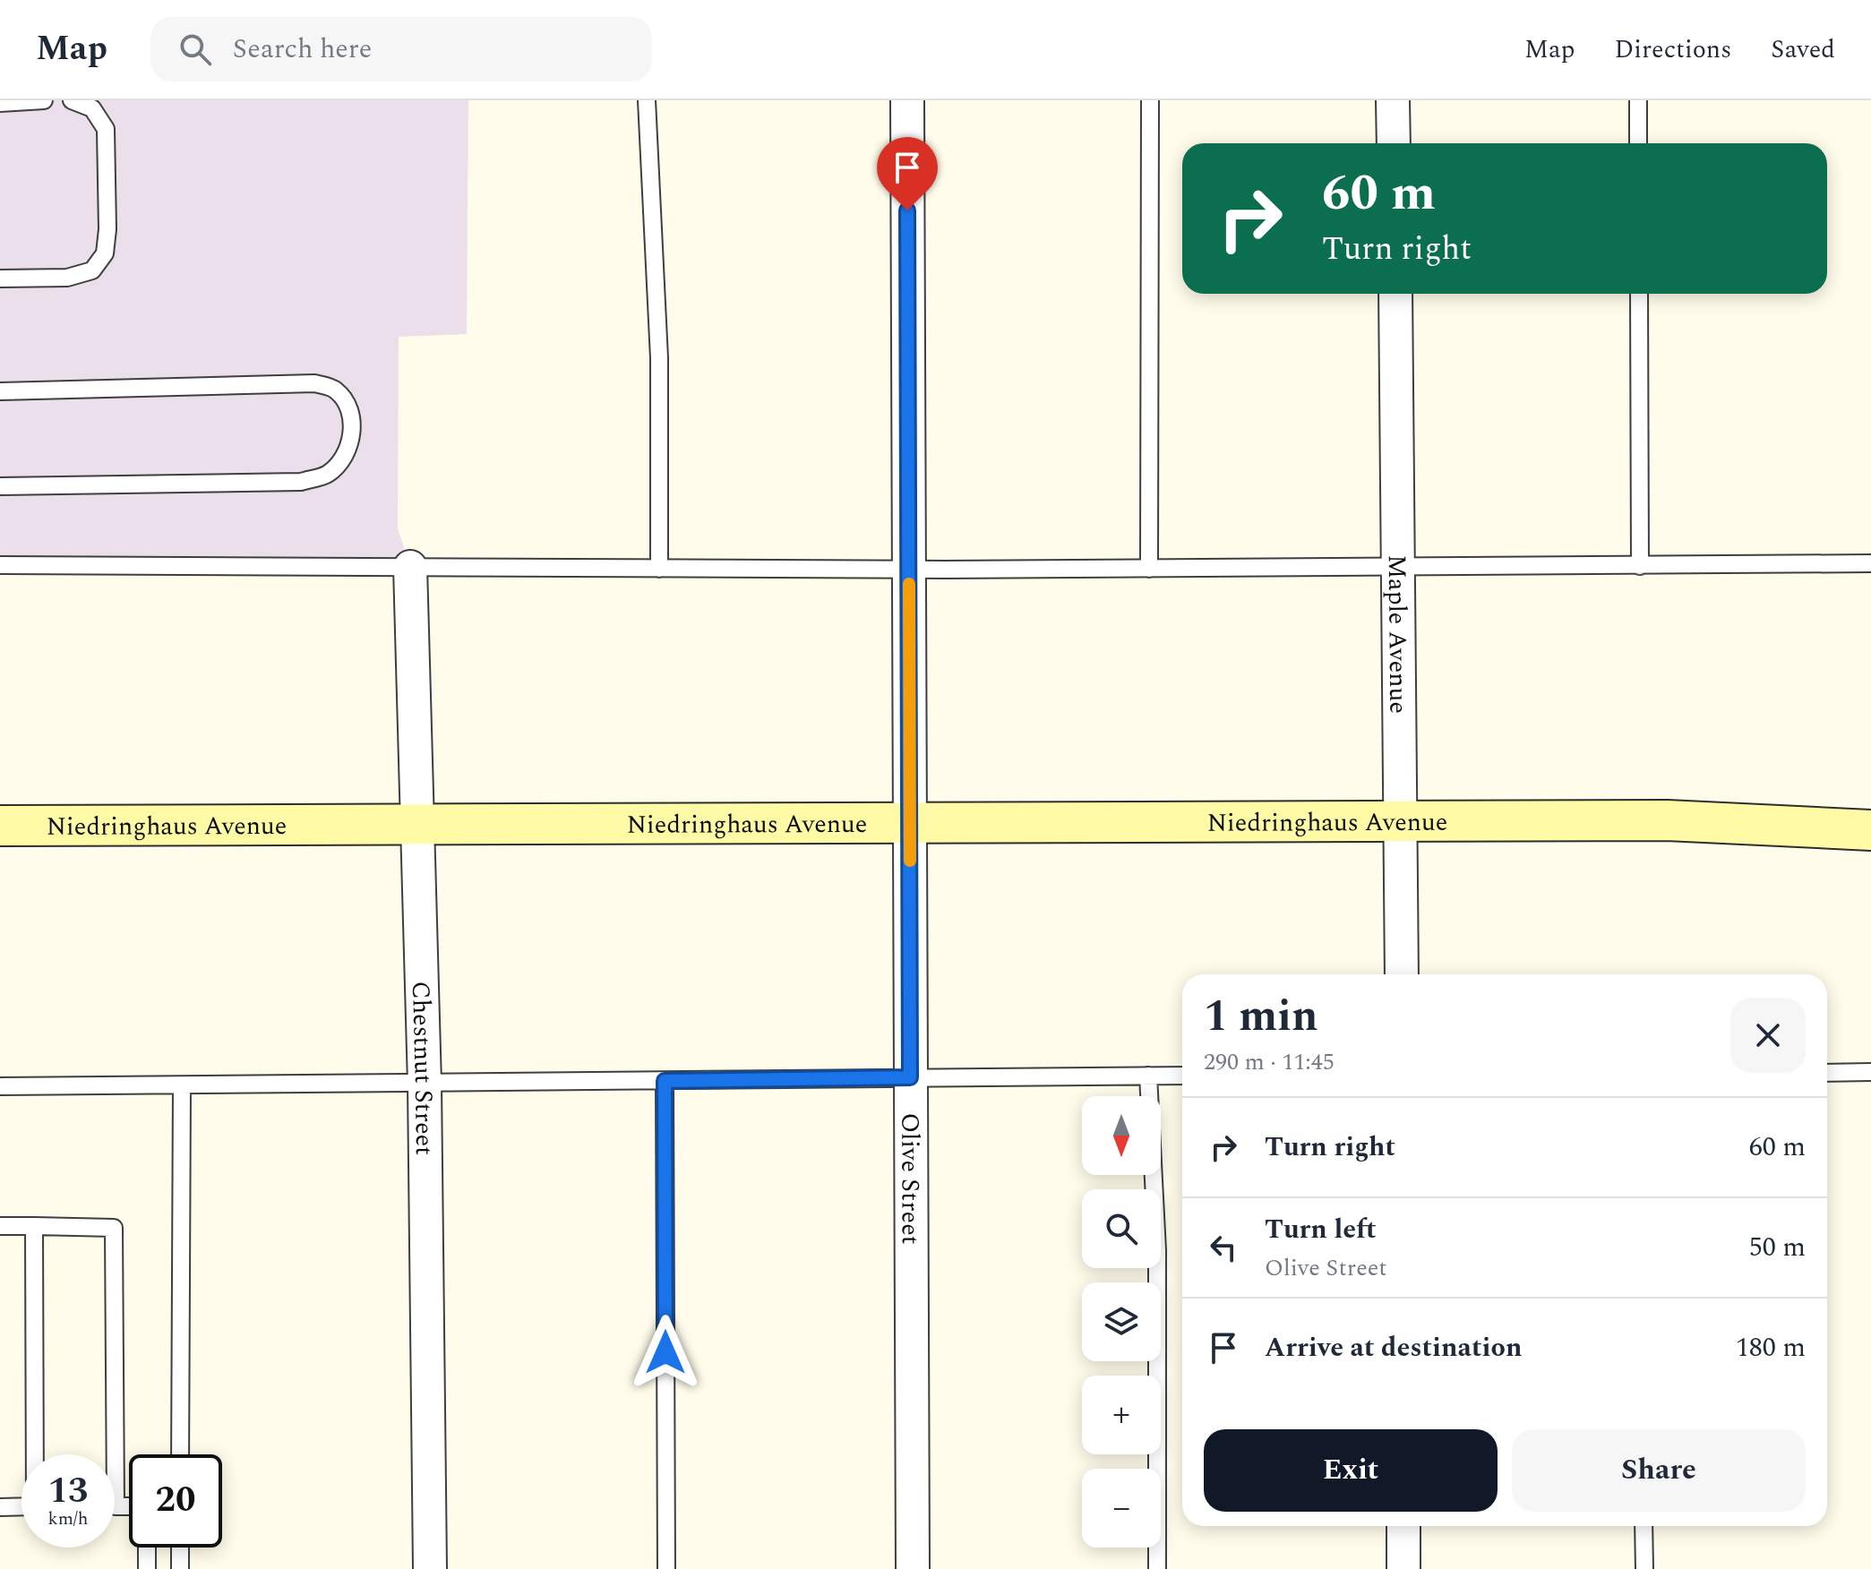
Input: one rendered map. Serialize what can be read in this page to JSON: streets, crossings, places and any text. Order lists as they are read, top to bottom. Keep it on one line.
{"streets":{"street":["Maple Avenue","Niedringhaus Avenue","Chestnut Street","Olive Street"]},"crossings":[["Maple Avenue","Niedringhaus Avenue"],["Niedringhaus Avenue","Chestnut Street"],["Niedringhaus Avenue","Olive Street"]],"north":"bottom","page":{"header":"Map","search":"Search here","nav":["Map","Directions","Saved"],"turn":["60 m","Turn right"],"heading":["1 min","290 m · 11:45"],"map_buttons":["+","−"],"list":[{"name":"Turn right","value":"60 m"},{"name":"Turn left","note":"Olive Street","value":"50 m"},{"name":"Arrive at destination","value":"180 m"}],"buttons":["Exit","Share"],"speed":"13 km/h","limit":"20"}}
